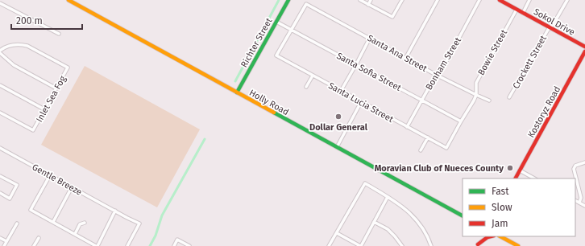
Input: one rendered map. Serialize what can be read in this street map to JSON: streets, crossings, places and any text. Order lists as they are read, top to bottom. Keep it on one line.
{"streets":{"main road":["Sokol Drive","Richter Street","Holly Road","Kostoryz Road"],"street":["Bowie Street","Santa Ana Street","Crockett Street","Bonham Street","Santa Sofia Street","Inlet Sea Fog","Santa Lucia Street","Gentle Breeze"]},"crossings":[["Sokol Drive","Bowie Street"],["Sokol Drive","Crockett Street"],["Richter Street","Santa Sofia Street"],["Richter Street","Holly Road"],["Bowie Street","Santa Ana Street"],["Bowie Street","Santa Sofia Street"],["Bowie Street","Santa Lucia Street"],["Santa Ana Street","Bonham Street"],["Santa Ana Street","Santa Sofia Street"],["Santa Ana Street","Santa Lucia Street"],["Bonham Street","Santa Sofia Street"],["Bonham Street","Santa Lucia Street"],["Santa Sofia Street","Santa Lucia Street"]],"places":["Dollar General","Moravian Club of Nueces County"],"legend":["Fast","Slow","Jam"],"scale_bar":"200 m"}
